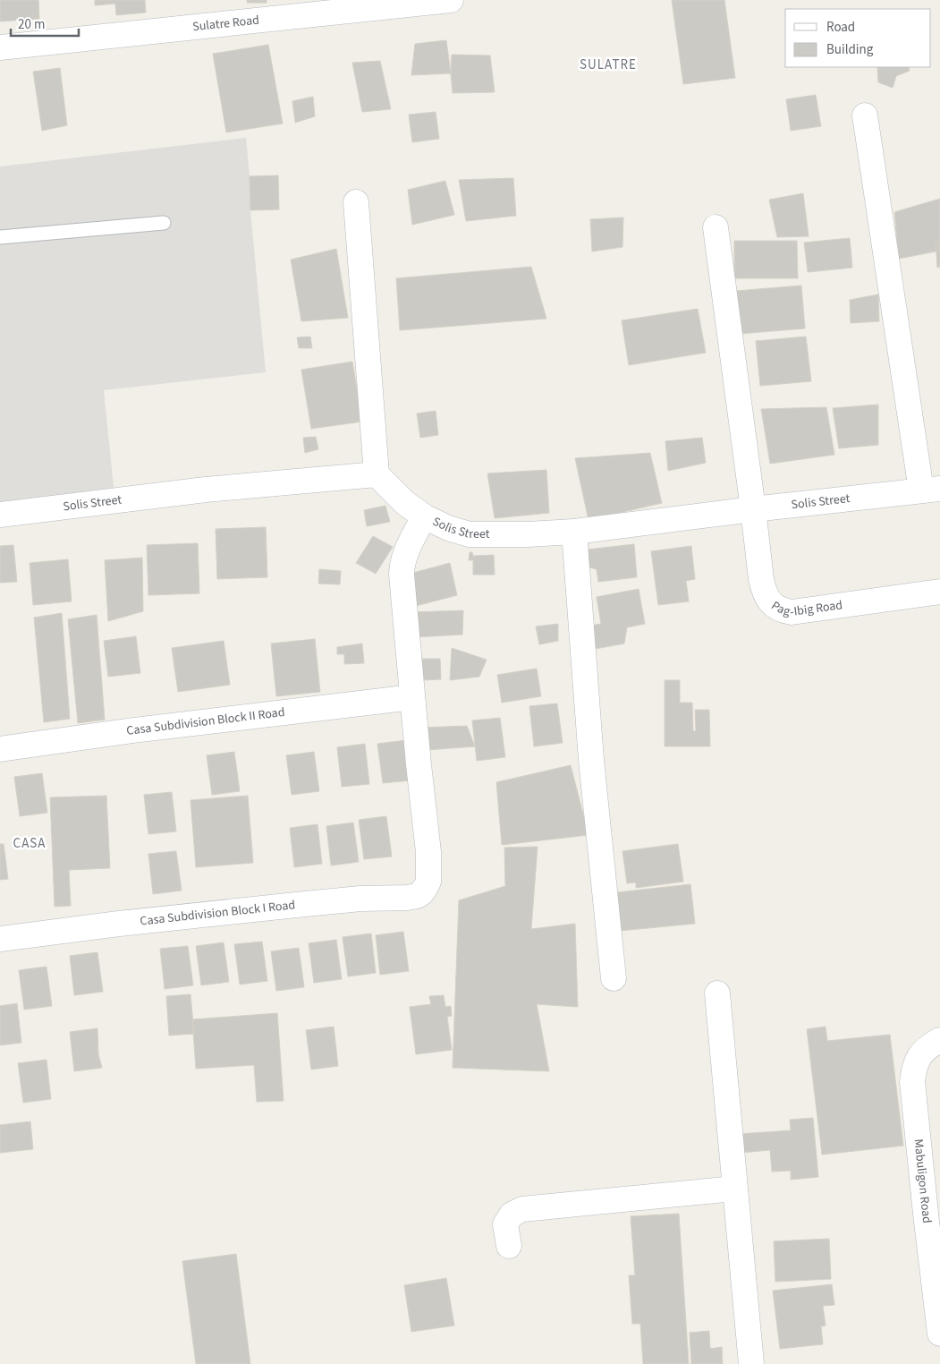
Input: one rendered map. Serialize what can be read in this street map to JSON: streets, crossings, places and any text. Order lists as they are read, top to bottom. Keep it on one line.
{"streets":{"street":["Sulatre Road","Solis Street","Pag-Ibig Road","Casa Subdivision Block II Road","Casa Subdivision Block I Road","Mabuligon Road"]},"crossings":[["Solis Street","Pag-Ibig Road"],["Casa Subdivision Block II Road","Casa Subdivision Block I Road"]],"districts":["SULATRE","CASA"],"legend":["Road","Building"],"scale_bar":"20 m"}
